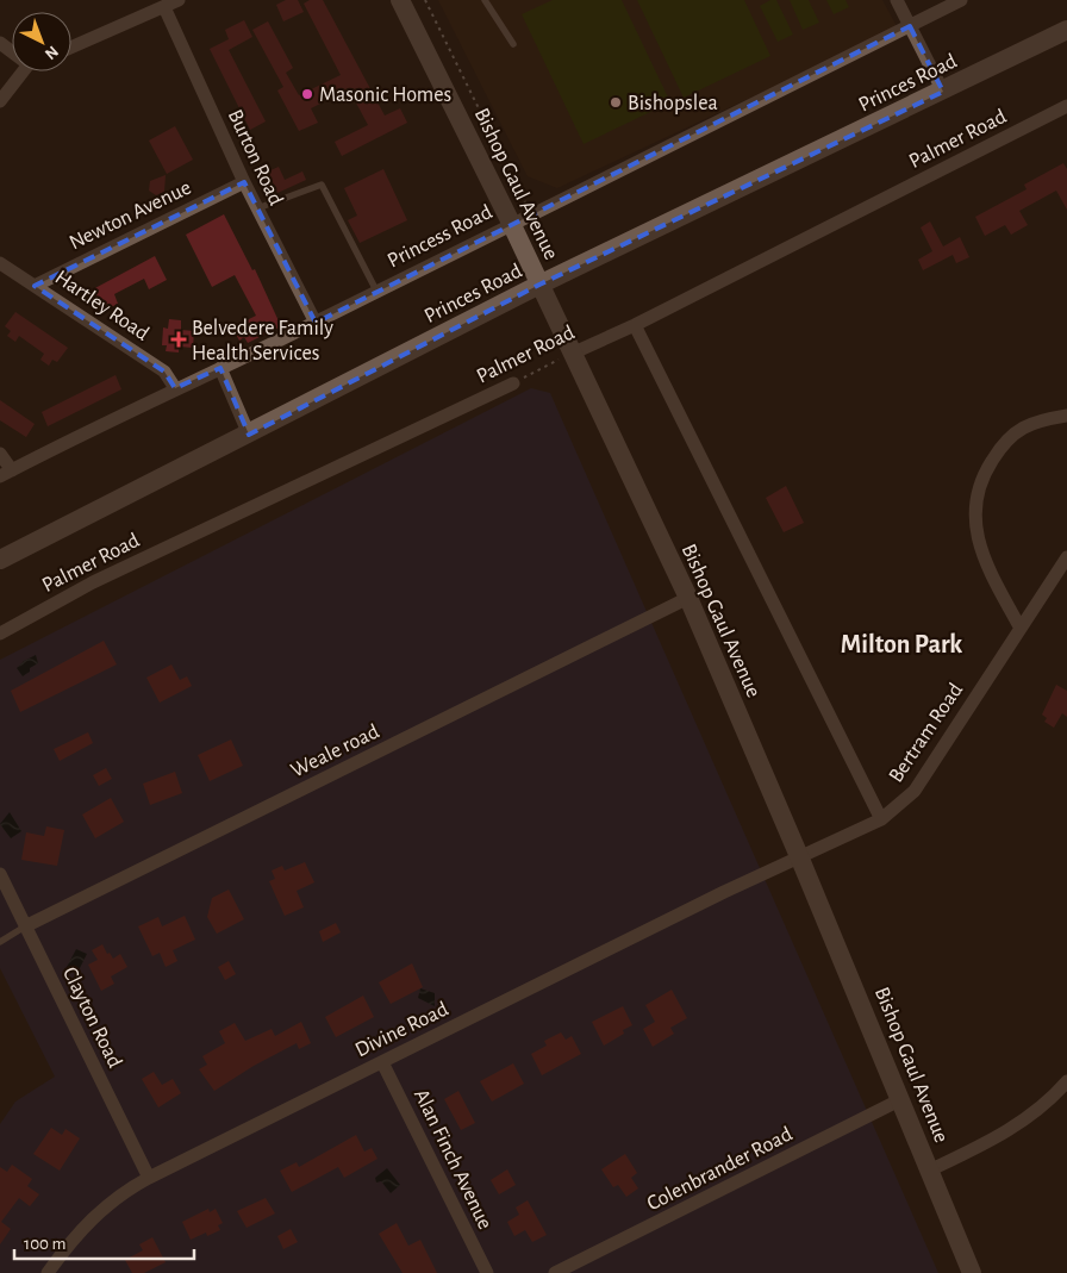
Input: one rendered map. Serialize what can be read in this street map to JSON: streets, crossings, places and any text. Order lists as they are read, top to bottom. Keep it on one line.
{"streets":{"main road":["Princes Road","Bishop Gaul Avenue"],"street":["Palmer Road","Burton Road","Newton Avenue","Princess Road","Hartley Road","Bertram Road","Weale road","Clayton Road","Divine Road","Alan Finch Avenue","Colenbrander Road"]},"crossings":[["Princes Road","Bishop Gaul Avenue"],["Palmer Road","Bishop Gaul Avenue"],["Burton Road","Newton Avenue"],["Burton Road","Princess Road"],["Bishop Gaul Avenue","Princess Road"],["Bishop Gaul Avenue","Bertram Road"],["Bishop Gaul Avenue","Weale road"],["Bishop Gaul Avenue","Divine Road"],["Bishop Gaul Avenue","Colenbrander Road"],["Newton Avenue","Hartley Road"],["Princess Road","Hartley Road"],["Bertram Road","Divine Road"],["Weale road","Clayton Road"],["Clayton Road","Divine Road"],["Divine Road","Alan Finch Avenue"]],"districts":["Milton Park"],"places":{"other":["Masonic Homes","Bishopslea"],"health":["Belvedere Family Health Services"]},"scale_bar":"100 m","north":"bottom right"}
